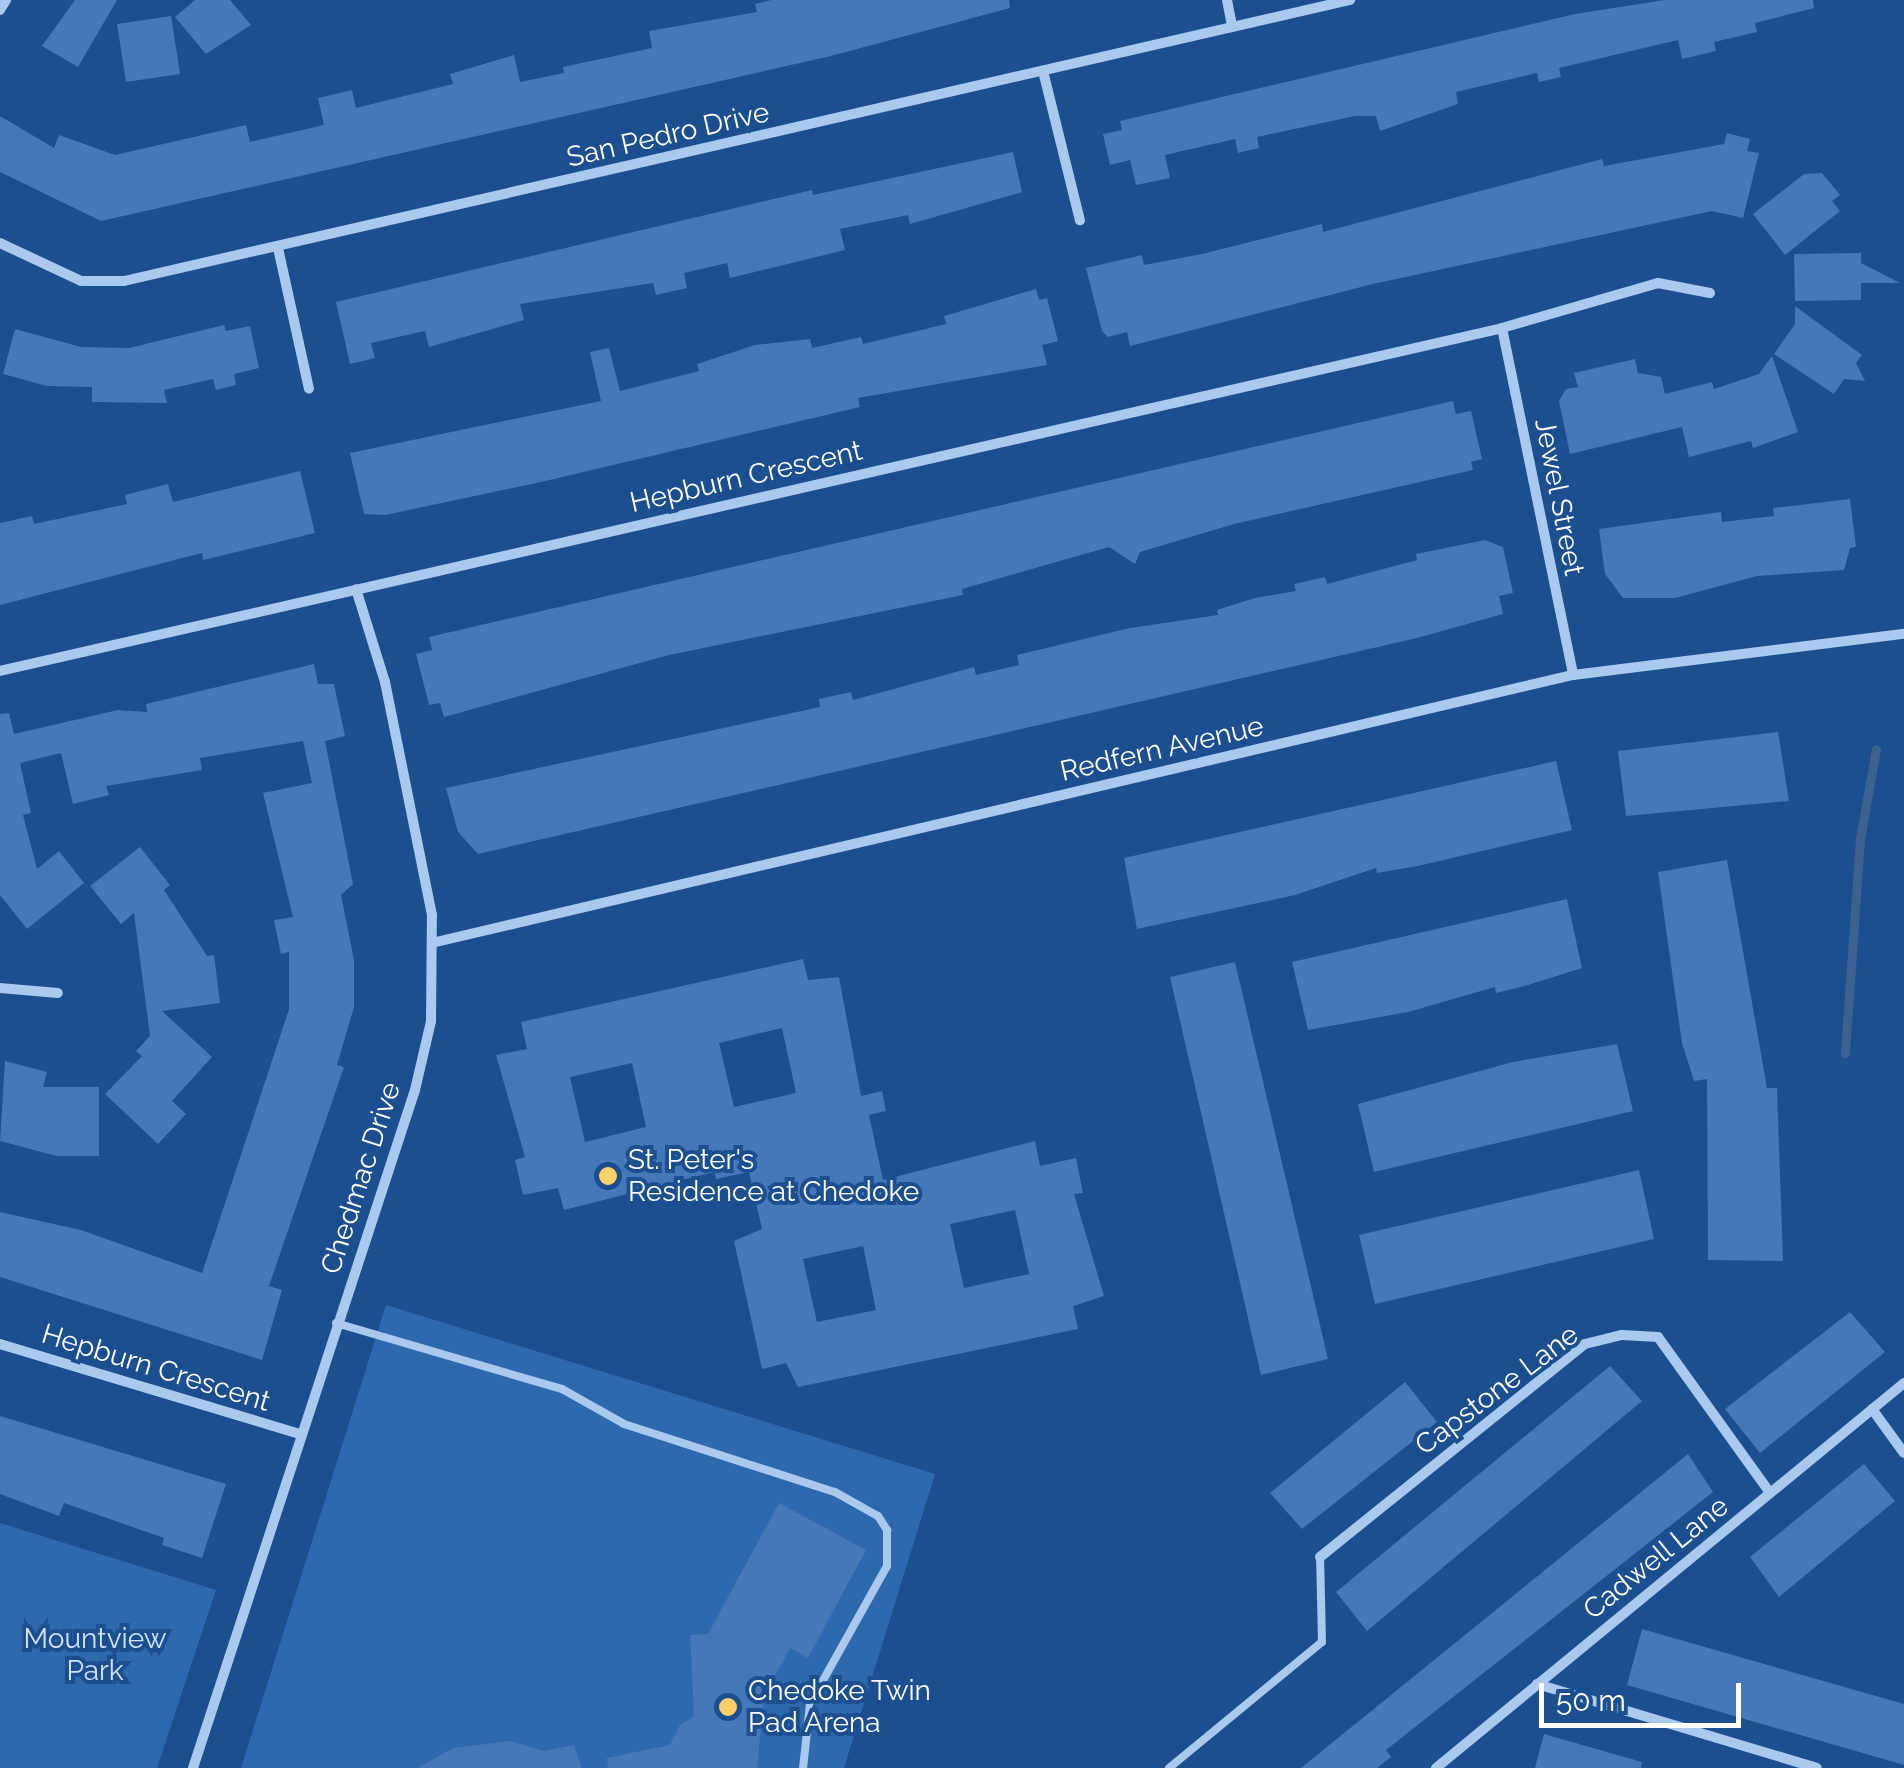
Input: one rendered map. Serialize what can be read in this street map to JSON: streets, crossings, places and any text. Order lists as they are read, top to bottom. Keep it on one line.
{"streets":{"street":["San Pedro Drive","Hepburn Crescent","Jewel Street","Redfern Avenue","Chedmac Drive","Capstone Lane","Cadwell Lane"]},"crossings":[["Hepburn Crescent","Jewel Street"],["Hepburn Crescent","Chedmac Drive"],["Jewel Street","Redfern Avenue"],["Redfern Avenue","Chedmac Drive"],["Capstone Lane","Cadwell Lane"]],"parks":["Mountview Park"],"places":["St. Peter's Residence at Chedoke","Chedoke Twin Pad Arena"],"scale_bar":"50 m"}
